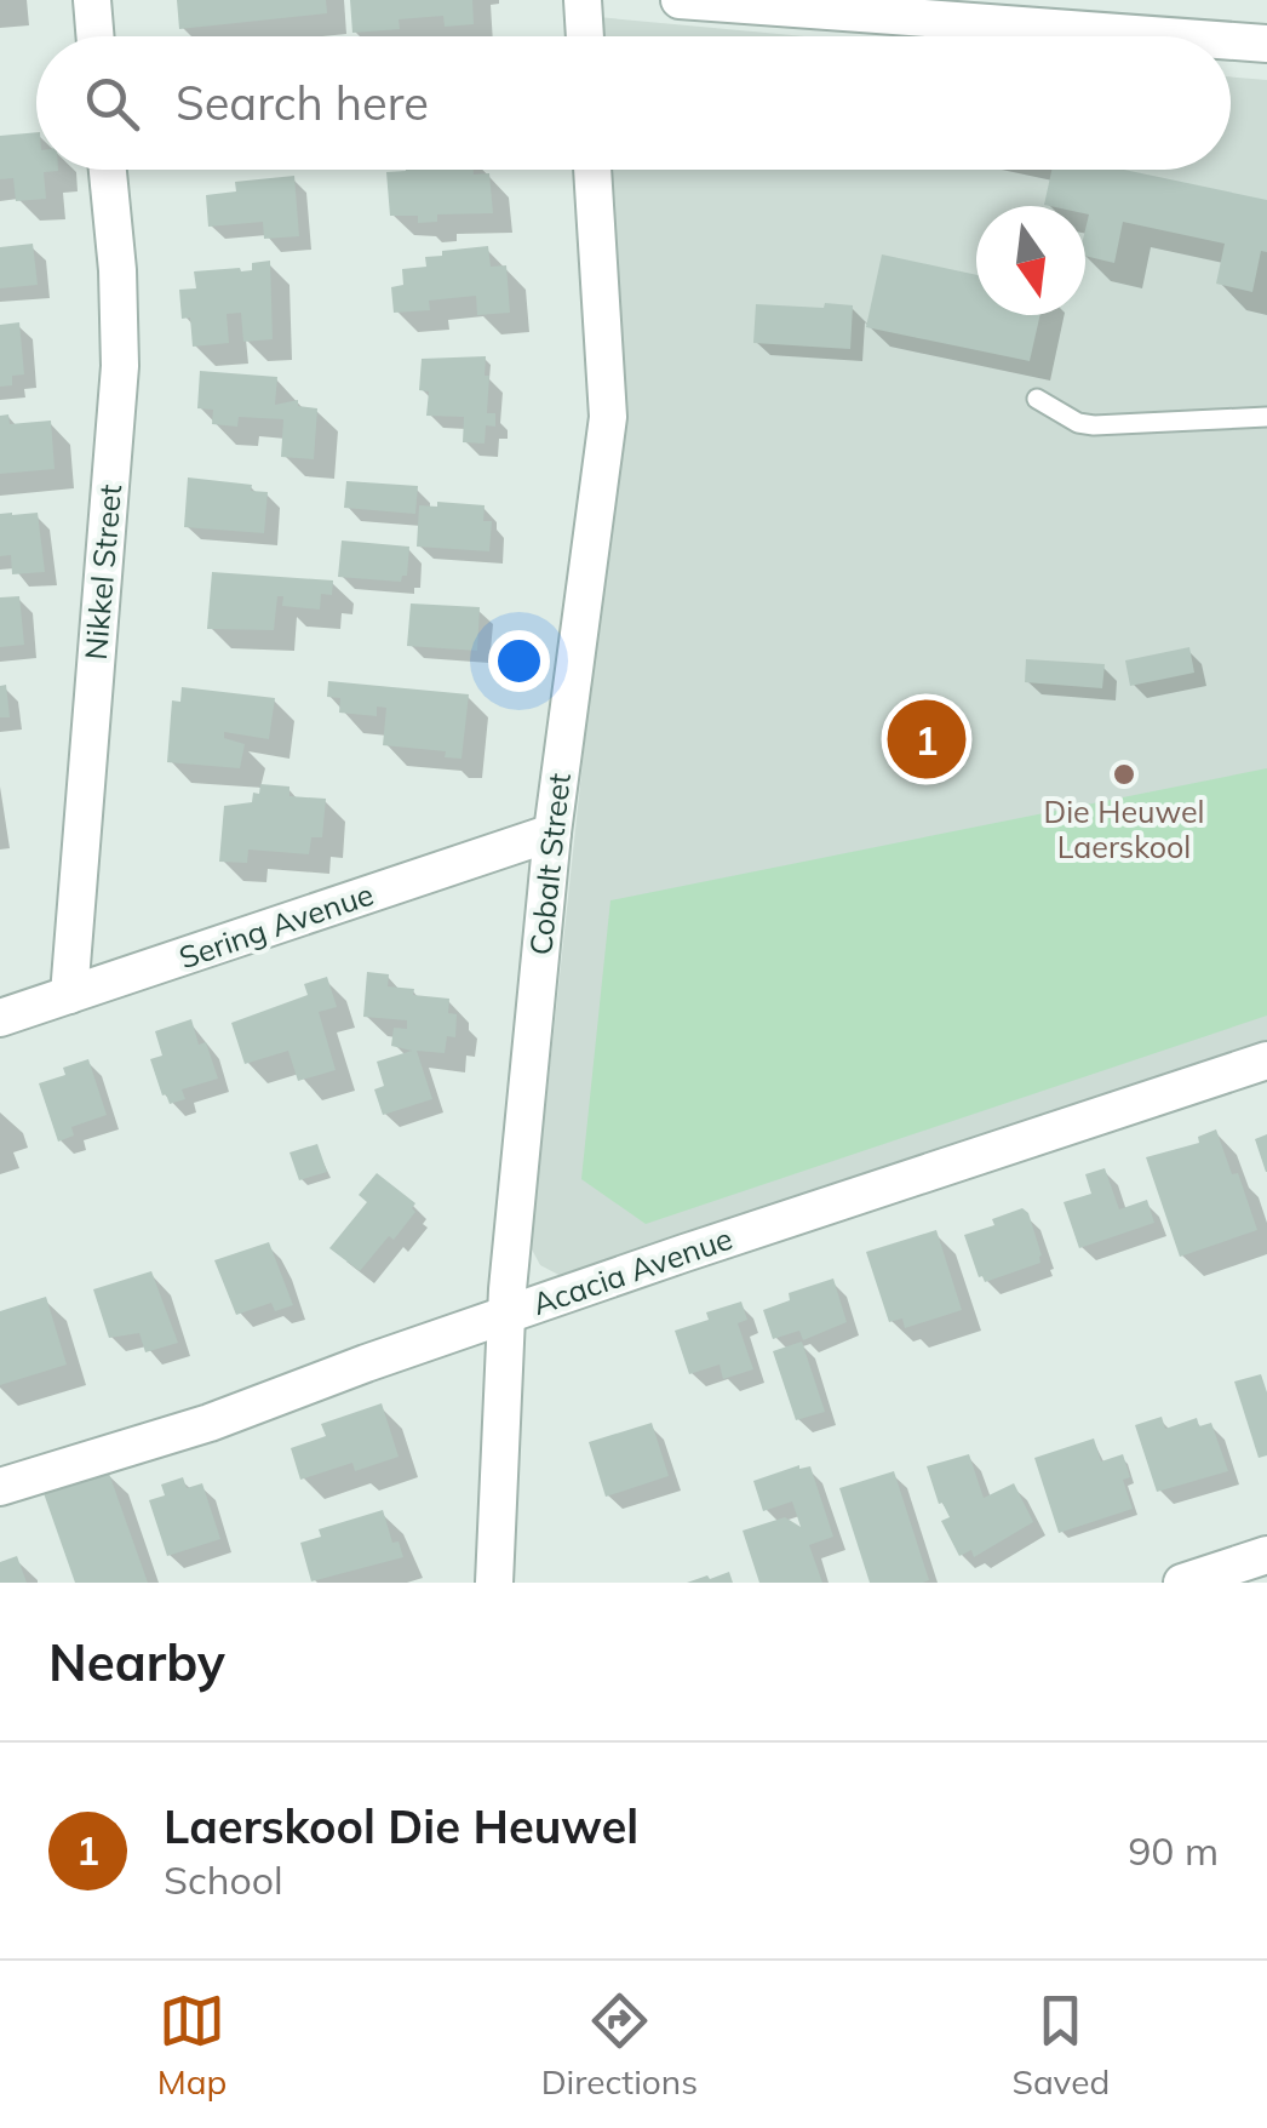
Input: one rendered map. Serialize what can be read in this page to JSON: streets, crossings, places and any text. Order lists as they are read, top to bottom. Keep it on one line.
{"streets":{"street":["Nikkel Street","Cobalt Street","Sering Avenue","Acacia Avenue"]},"crossings":[["Nikkel Street","Sering Avenue"],["Cobalt Street","Sering Avenue"],["Cobalt Street","Acacia Avenue"]],"places":["Die Heuwel Laerskool"],"north":"bottom","page":{"search":"Search here","pins":"1","heading":"Nearby","list":[{"mark":"1","name":"Laerskool Die Heuwel","note":"School","value":"90 m"}],"nav":["Map","Directions","Saved"]}}
